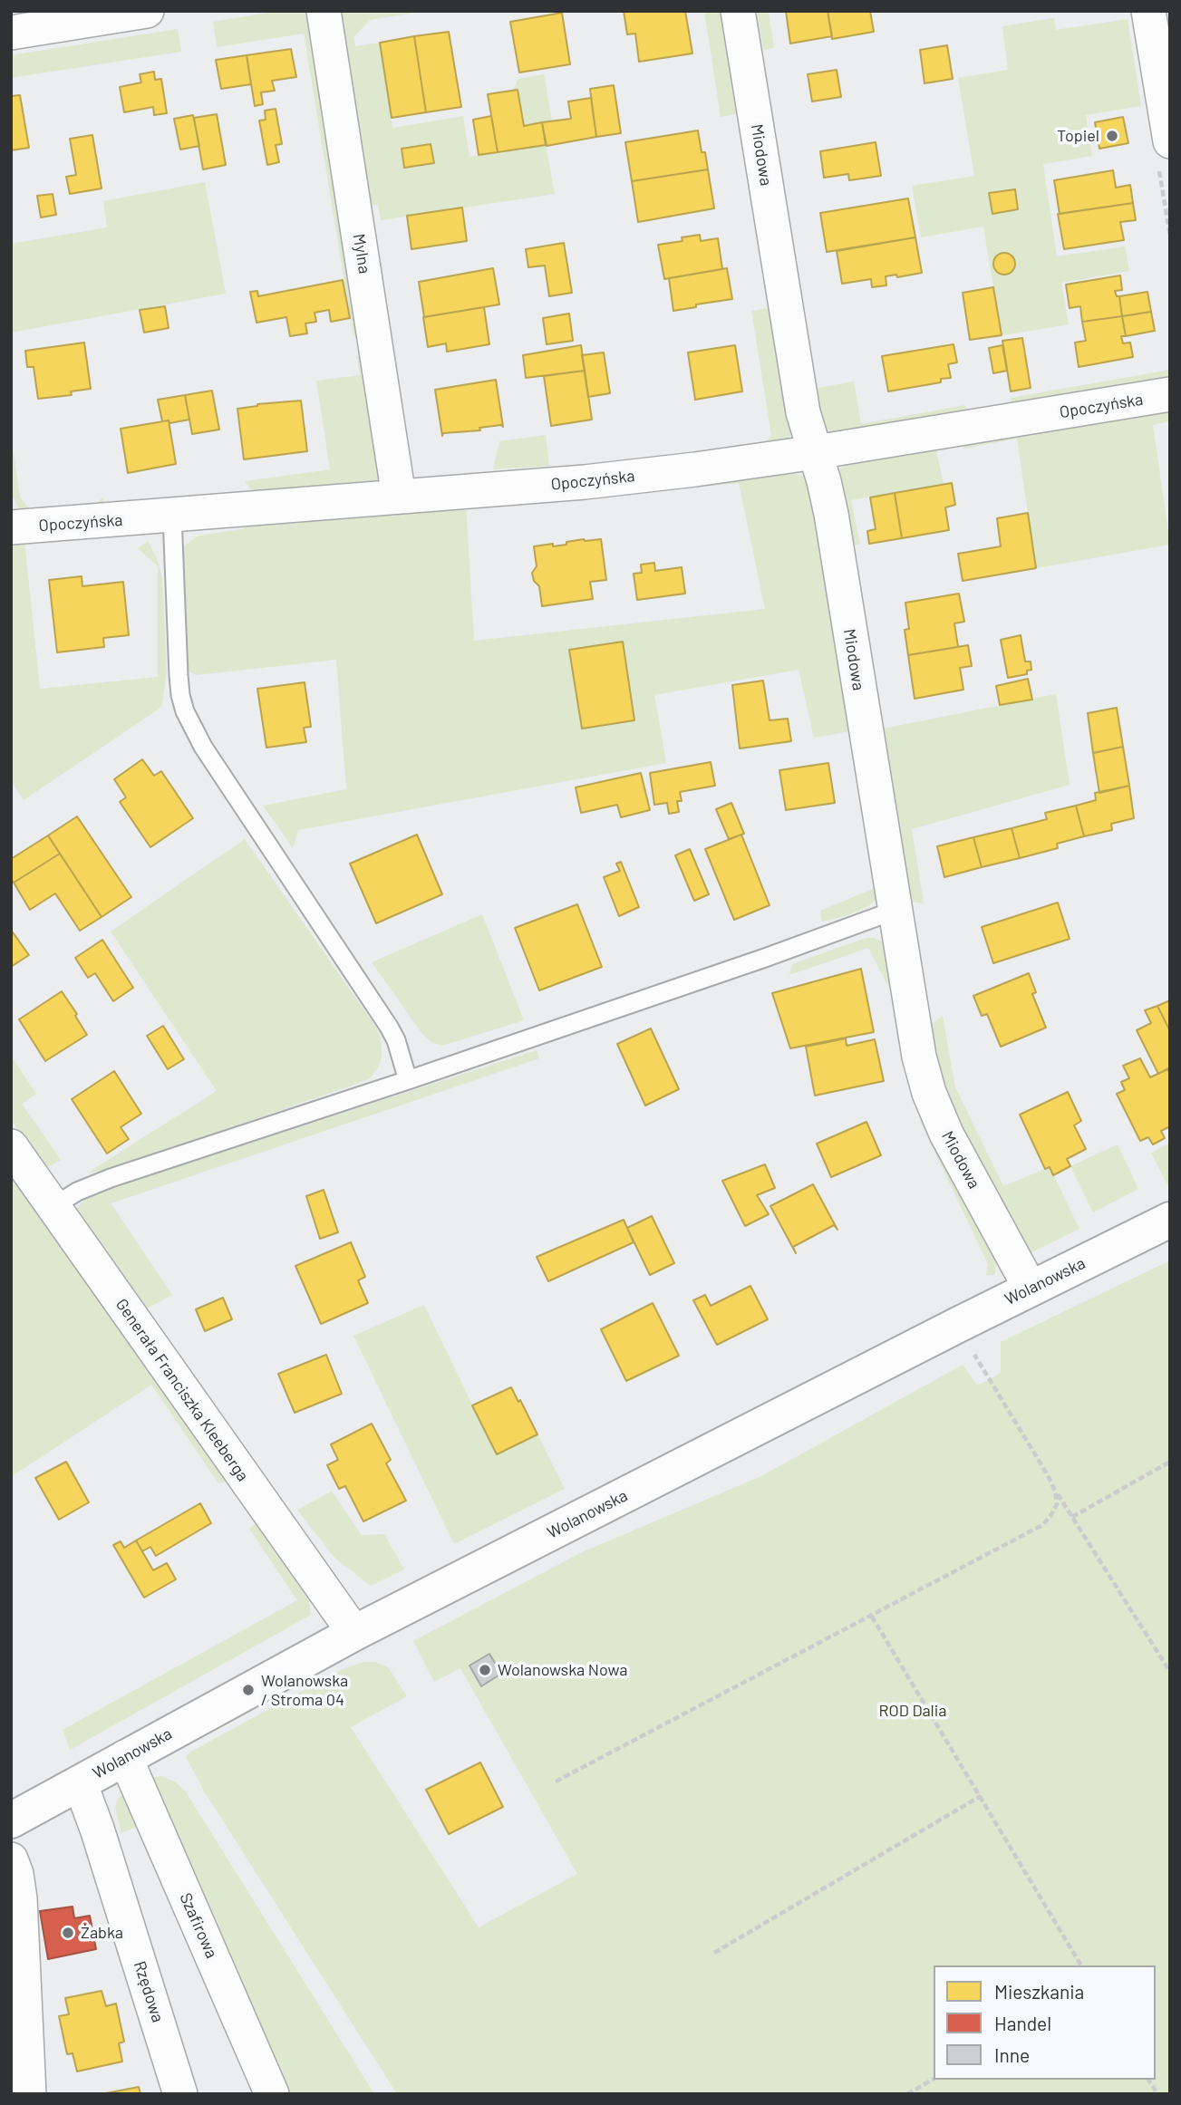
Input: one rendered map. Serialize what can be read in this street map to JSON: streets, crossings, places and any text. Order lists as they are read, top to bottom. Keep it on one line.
{"streets":{"street":["Miodowa","Mylna","Opoczyńska","Wolanowska","Generała Franciszka Kleeberga","Szafirowa","Rzędowa"]},"crossings":[["Miodowa","Opoczyńska"],["Miodowa","Wolanowska"],["Mylna","Opoczyńska"],["Wolanowska","Generała Franciszka Kleeberga"],["Wolanowska","Szafirowa"],["Wolanowska","Rzędowa"]],"parks":["ROD Dalia"],"places":["Topiel","Wolanowska Nowa","Wolanowska / Stroma 04","Żabka"],"legend":["Mieszkania","Handel","Inne"]}
